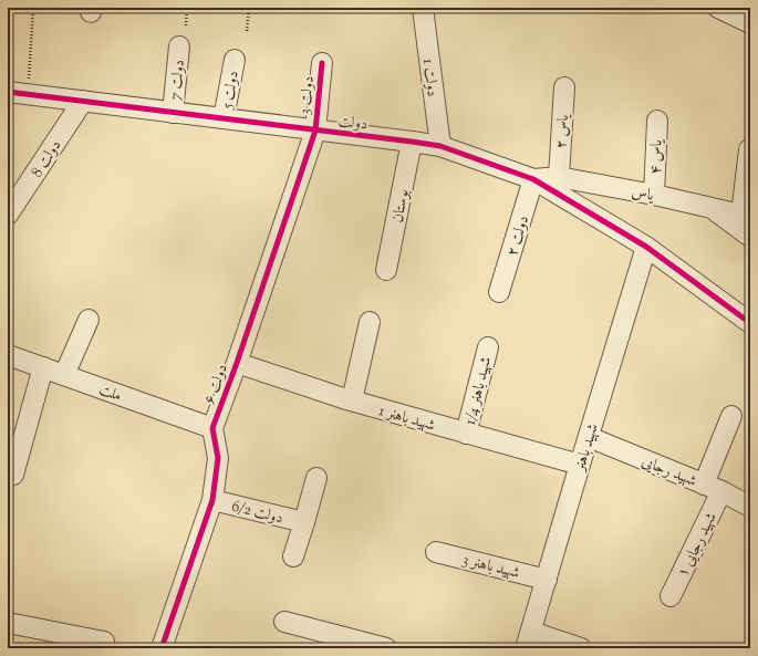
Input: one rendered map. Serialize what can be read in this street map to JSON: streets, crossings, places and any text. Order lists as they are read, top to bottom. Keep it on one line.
{"streets":{"street":["دولت 1","دولت 7","دولت 5","دولت 3","دولت","یاس ۲","یاس ۴","دولت 8","یاس","بوستان","دولت ۲","دولت ۶","شهید باهنر 1/4","ملت","شهید باهنر 1","شهید باهنر","شهید رجایی","دولت 6/2","شهید رجایی ۱","شهید باهنر 3"]},"crossings":[["دولت 1","دولت"],["دولت 7","دولت"],["دولت 5","دولت"],["دولت 3","دولت"],["دولت 3","دولت ۶"],["دولت","دولت 8"],["دولت","یاس"],["دولت","بوستان"],["دولت","دولت ۲"],["دولت","دولت ۶"],["دولت","شهید باهنر"],["یاس ۲","یاس"],["یاس ۴","یاس"],["یاس","دولت ۲"],["دولت ۶","ملت"],["دولت ۶","شهید باهنر 1"],["دولت ۶","دولت 6/2"],["شهید باهنر 1/4","شهید باهنر 1"],["شهید باهنر 1","شهید باهنر"],["شهید باهنر","شهید رجایی"],["شهید باهنر","شهید باهنر 3"],["شهید رجایی","شهید رجایی ۱"]]}
